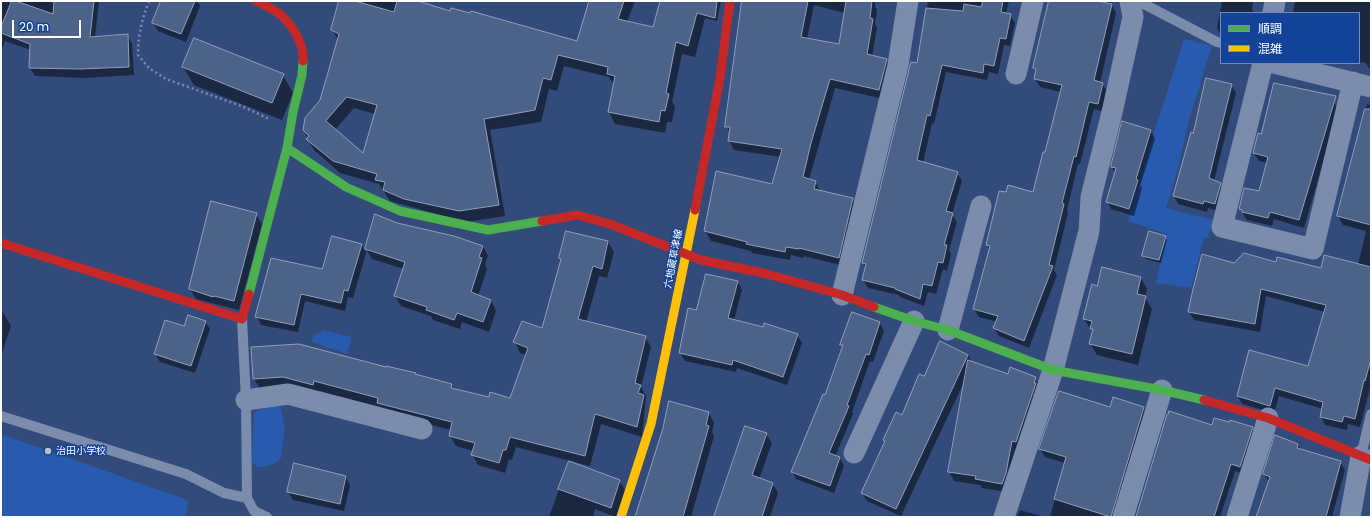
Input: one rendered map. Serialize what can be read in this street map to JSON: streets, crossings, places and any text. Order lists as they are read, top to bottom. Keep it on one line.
{"streets":{"street":["六地蔵草津線"]},"places":["治田小学校"],"legend":["順調","混雑"],"scale_bar":"20 m"}
